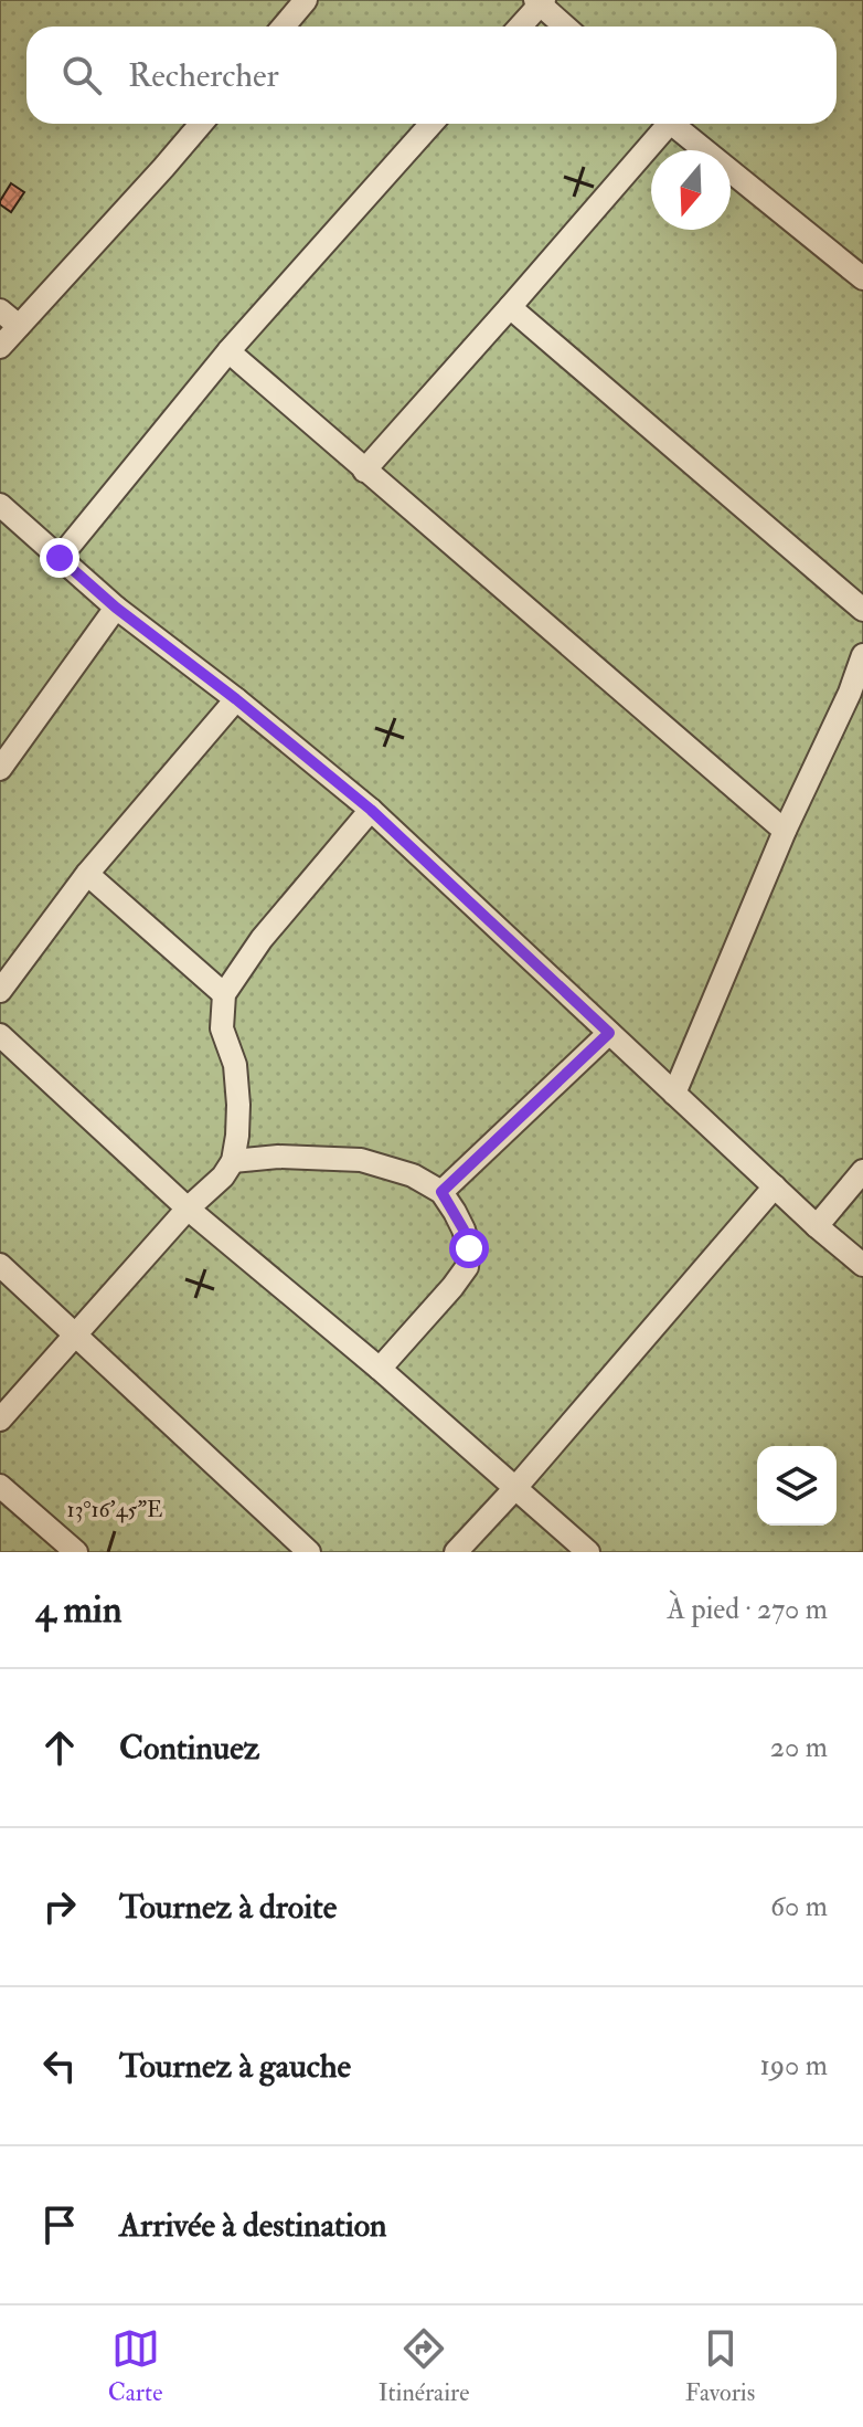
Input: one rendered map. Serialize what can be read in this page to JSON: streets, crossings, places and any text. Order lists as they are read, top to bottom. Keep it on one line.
{"north":"bottom","page":{"search":"Rechercher","heading":["4 min","À pied · 270 m"],"list":[["Continuez","20 m"],["Tournez à droite","60 m"],["Tournez à gauche","190 m"],"Arrivée à destination"],"nav":["Carte","Itinéraire","Favoris"]},"coordinates":["13°16'45\"E"]}
